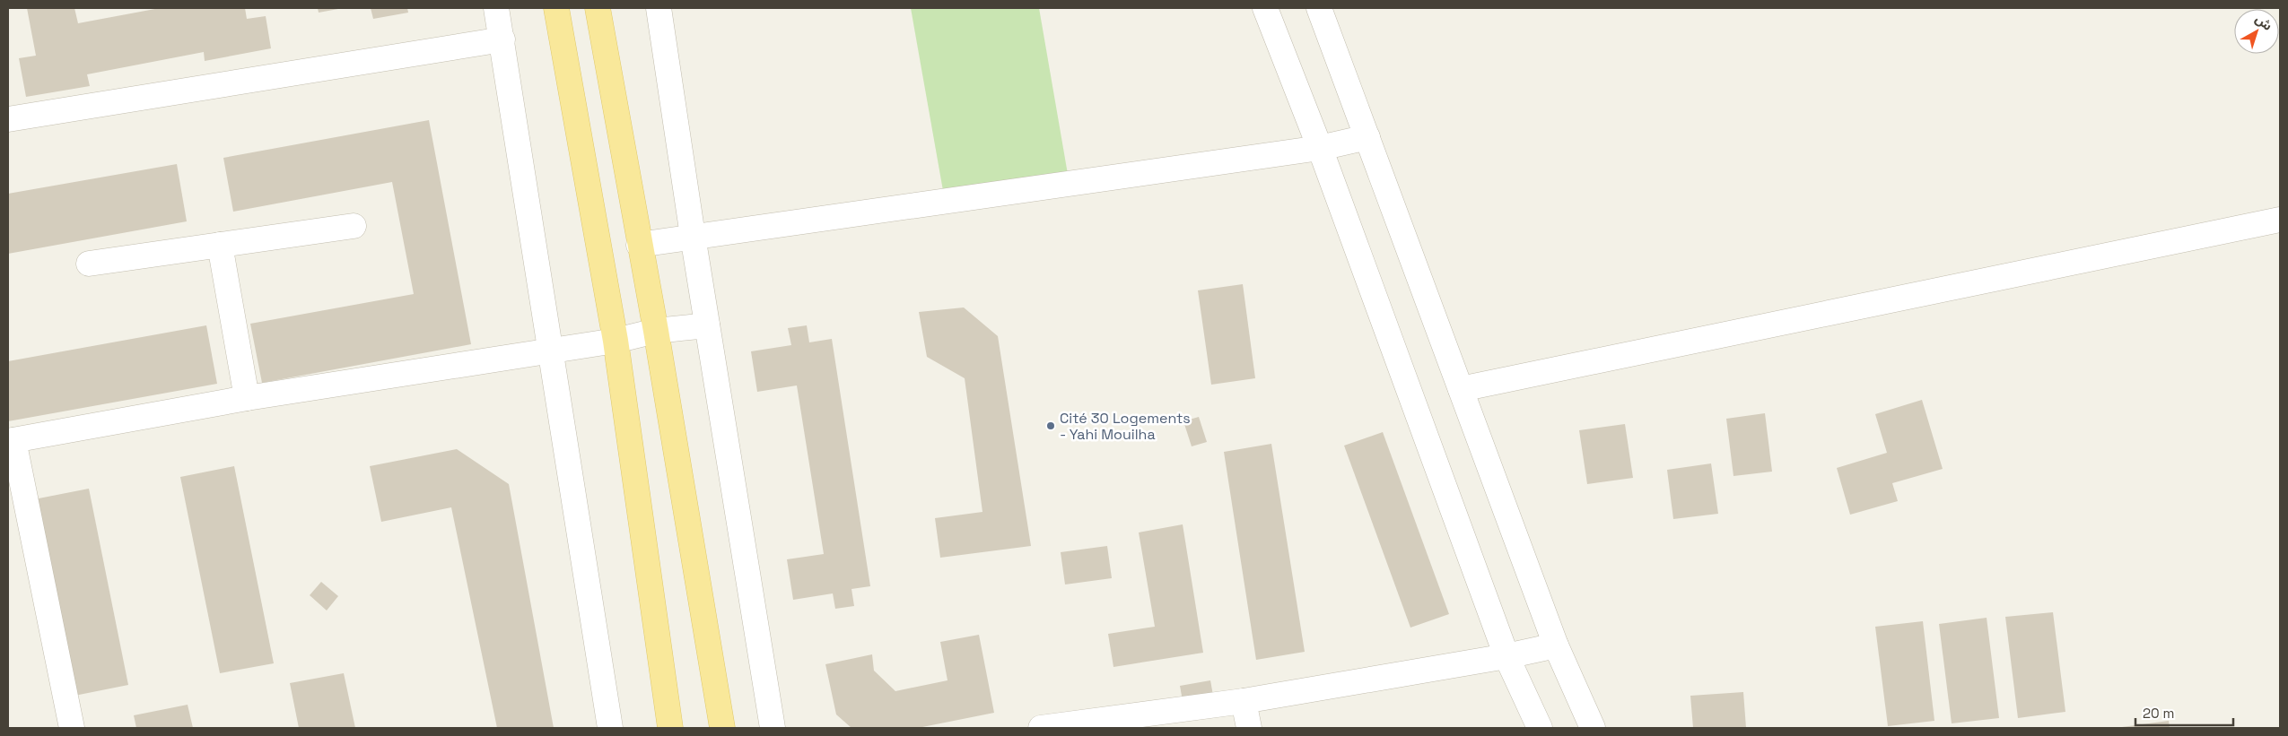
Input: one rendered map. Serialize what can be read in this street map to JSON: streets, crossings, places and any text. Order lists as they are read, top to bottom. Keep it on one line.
{"places":["Cité 30 Logements - Yahi Mouilha"],"scale_bar":"20 m","north":"top right"}
